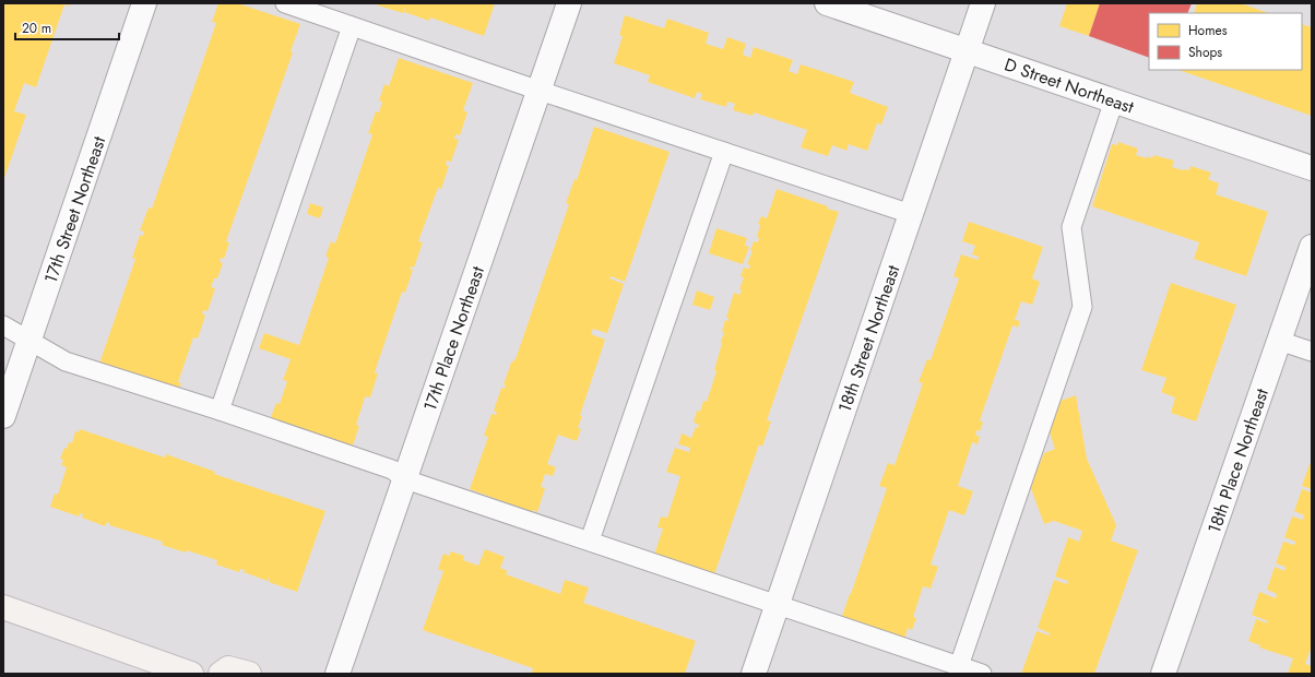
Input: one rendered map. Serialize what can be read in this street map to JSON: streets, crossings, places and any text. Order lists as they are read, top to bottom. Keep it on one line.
{"streets":{"street":["D Street Northeast","17th Street Northeast","17th Place Northeast","18th Street Northeast","18th Place Northeast"]},"crossings":[["D Street Northeast","18th Street Northeast"]],"legend":["Homes","Shops"],"scale_bar":"20 m"}
